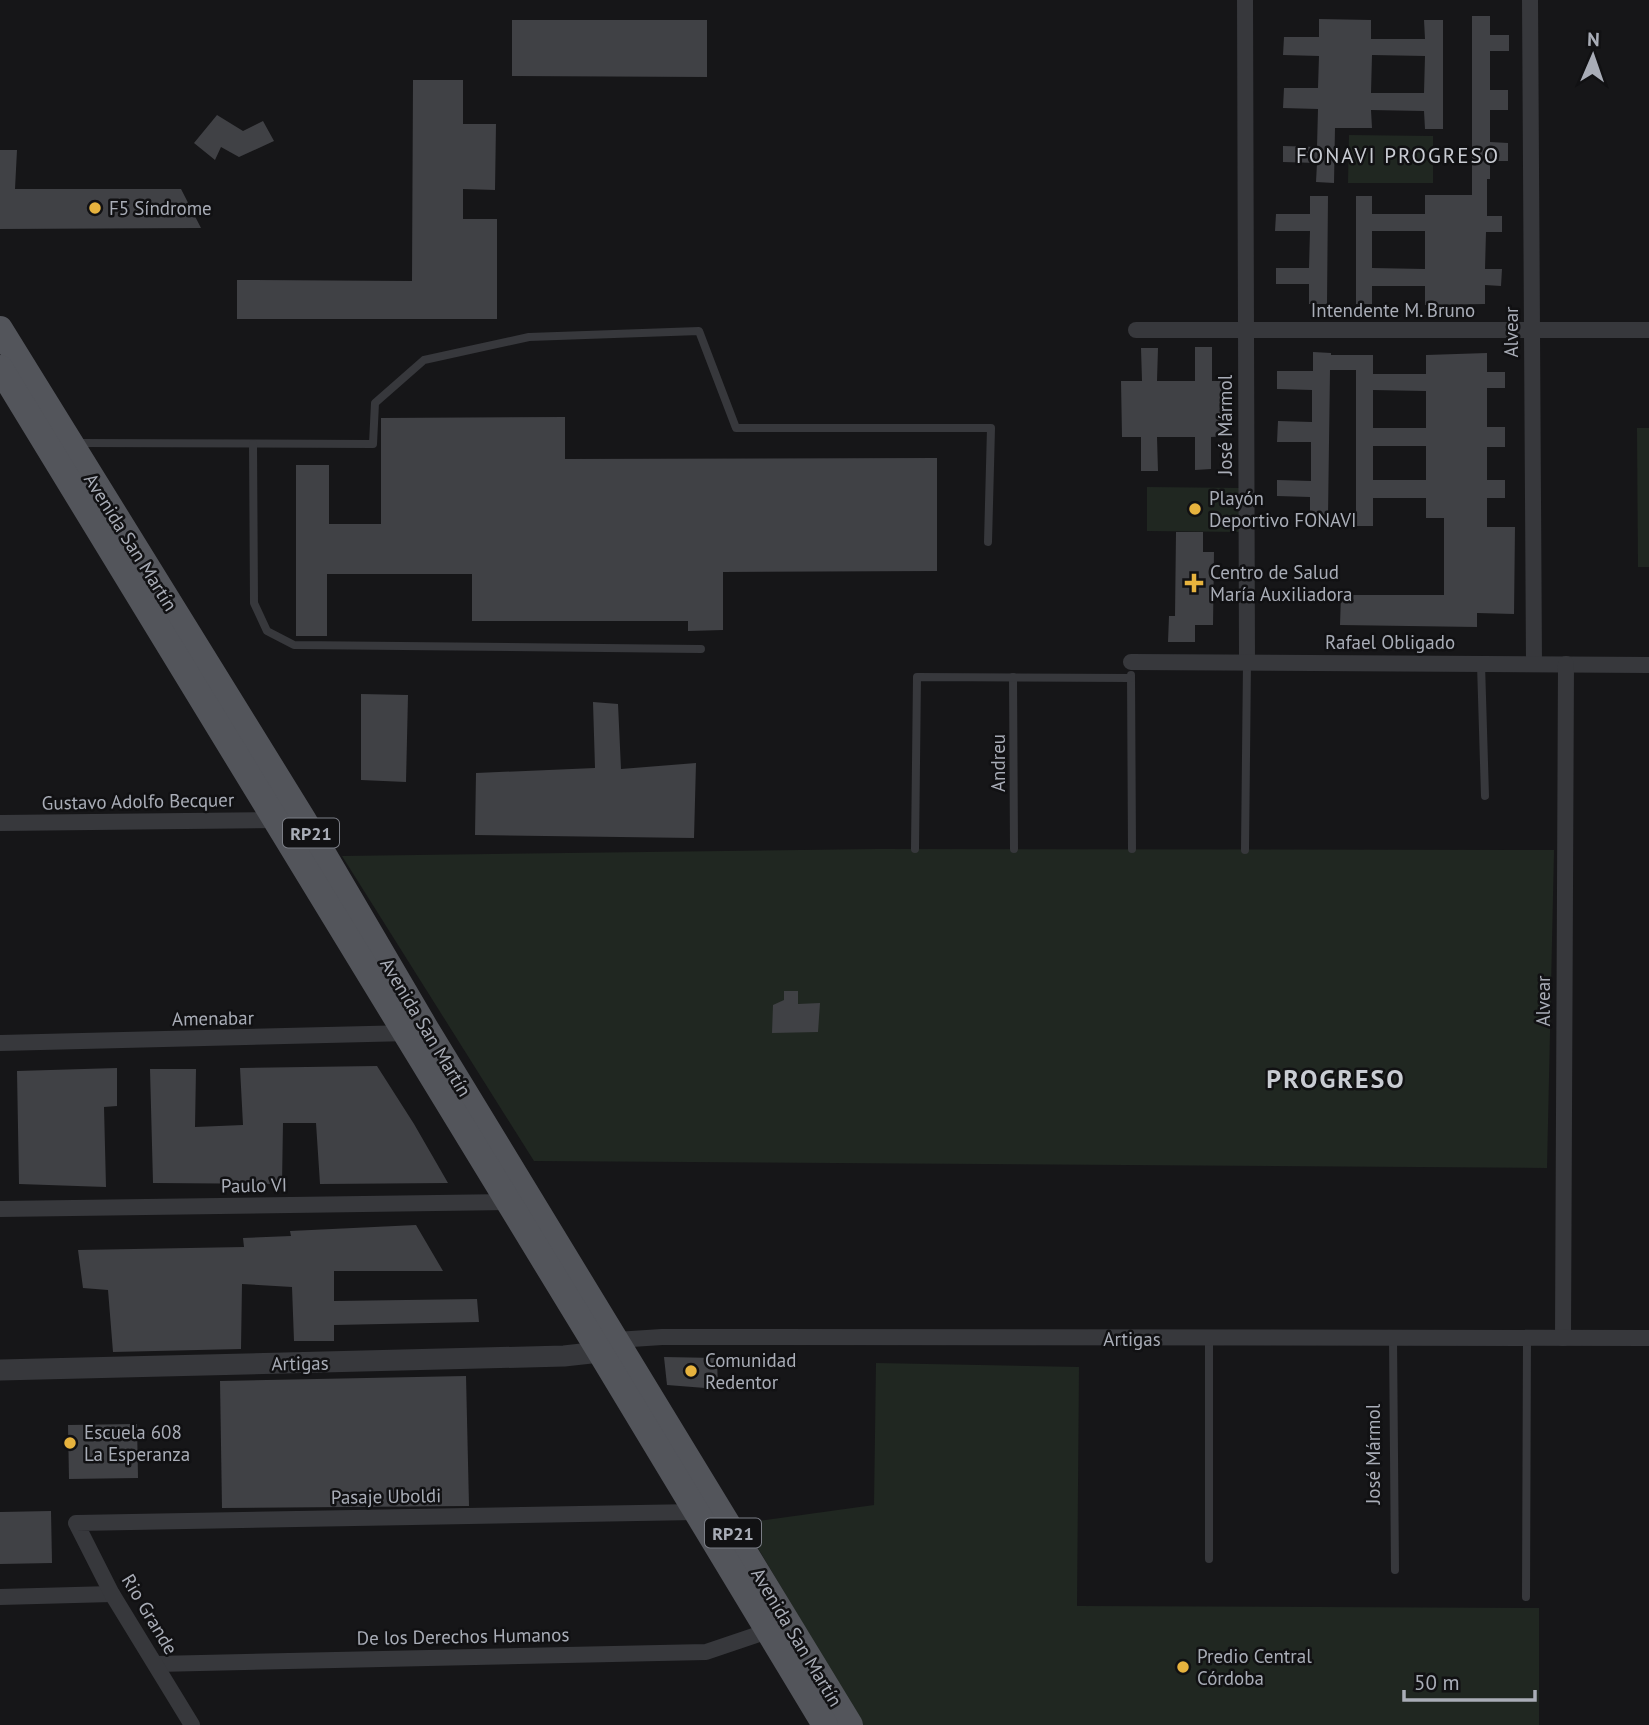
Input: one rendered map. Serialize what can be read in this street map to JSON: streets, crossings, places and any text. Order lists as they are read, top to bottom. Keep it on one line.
{"streets":{"main road":["Avenida San Martín","RP21"],"street":["Intendente M. Bruno","Alvear","José Mármol","Rafael Obligado","Gustavo Adolfo Becquer","Amenabar","Paulo VI","Artigas","Pasaje Uboldi","Rio Grande","De los Derechos Humanos"],"lane":["Andreu"]},"crossings":[["Intendente M. Bruno","Alvear"],["Intendente M. Bruno","José Mármol"],["Alvear","Rafael Obligado"],["Alvear","Artigas"],["José Mármol","Rafael Obligado"],["José Mármol","Artigas"],["Avenida San Martín","Gustavo Adolfo Becquer"],["Avenida San Martín","Amenabar"],["Avenida San Martín","Paulo VI"],["Avenida San Martín","Artigas"],["Avenida San Martín","Pasaje Uboldi"],["Avenida San Martín","De los Derechos Humanos"],["Rafael Obligado","Andreu"],["Pasaje Uboldi","Rio Grande"],["Rio Grande","De los Derechos Humanos"]],"districts":["FONAVI PROGRESO","PROGRESO"],"places":{"other":["F5 Síndrome","Playón Deportivo FONAVI","Comunidad Redentor","Escuela 608 La Esperanza","Predio Central Córdoba"],"health":["Centro de Salud María Auxiliadora"]},"scale_bar":"50 m","north":"top"}
